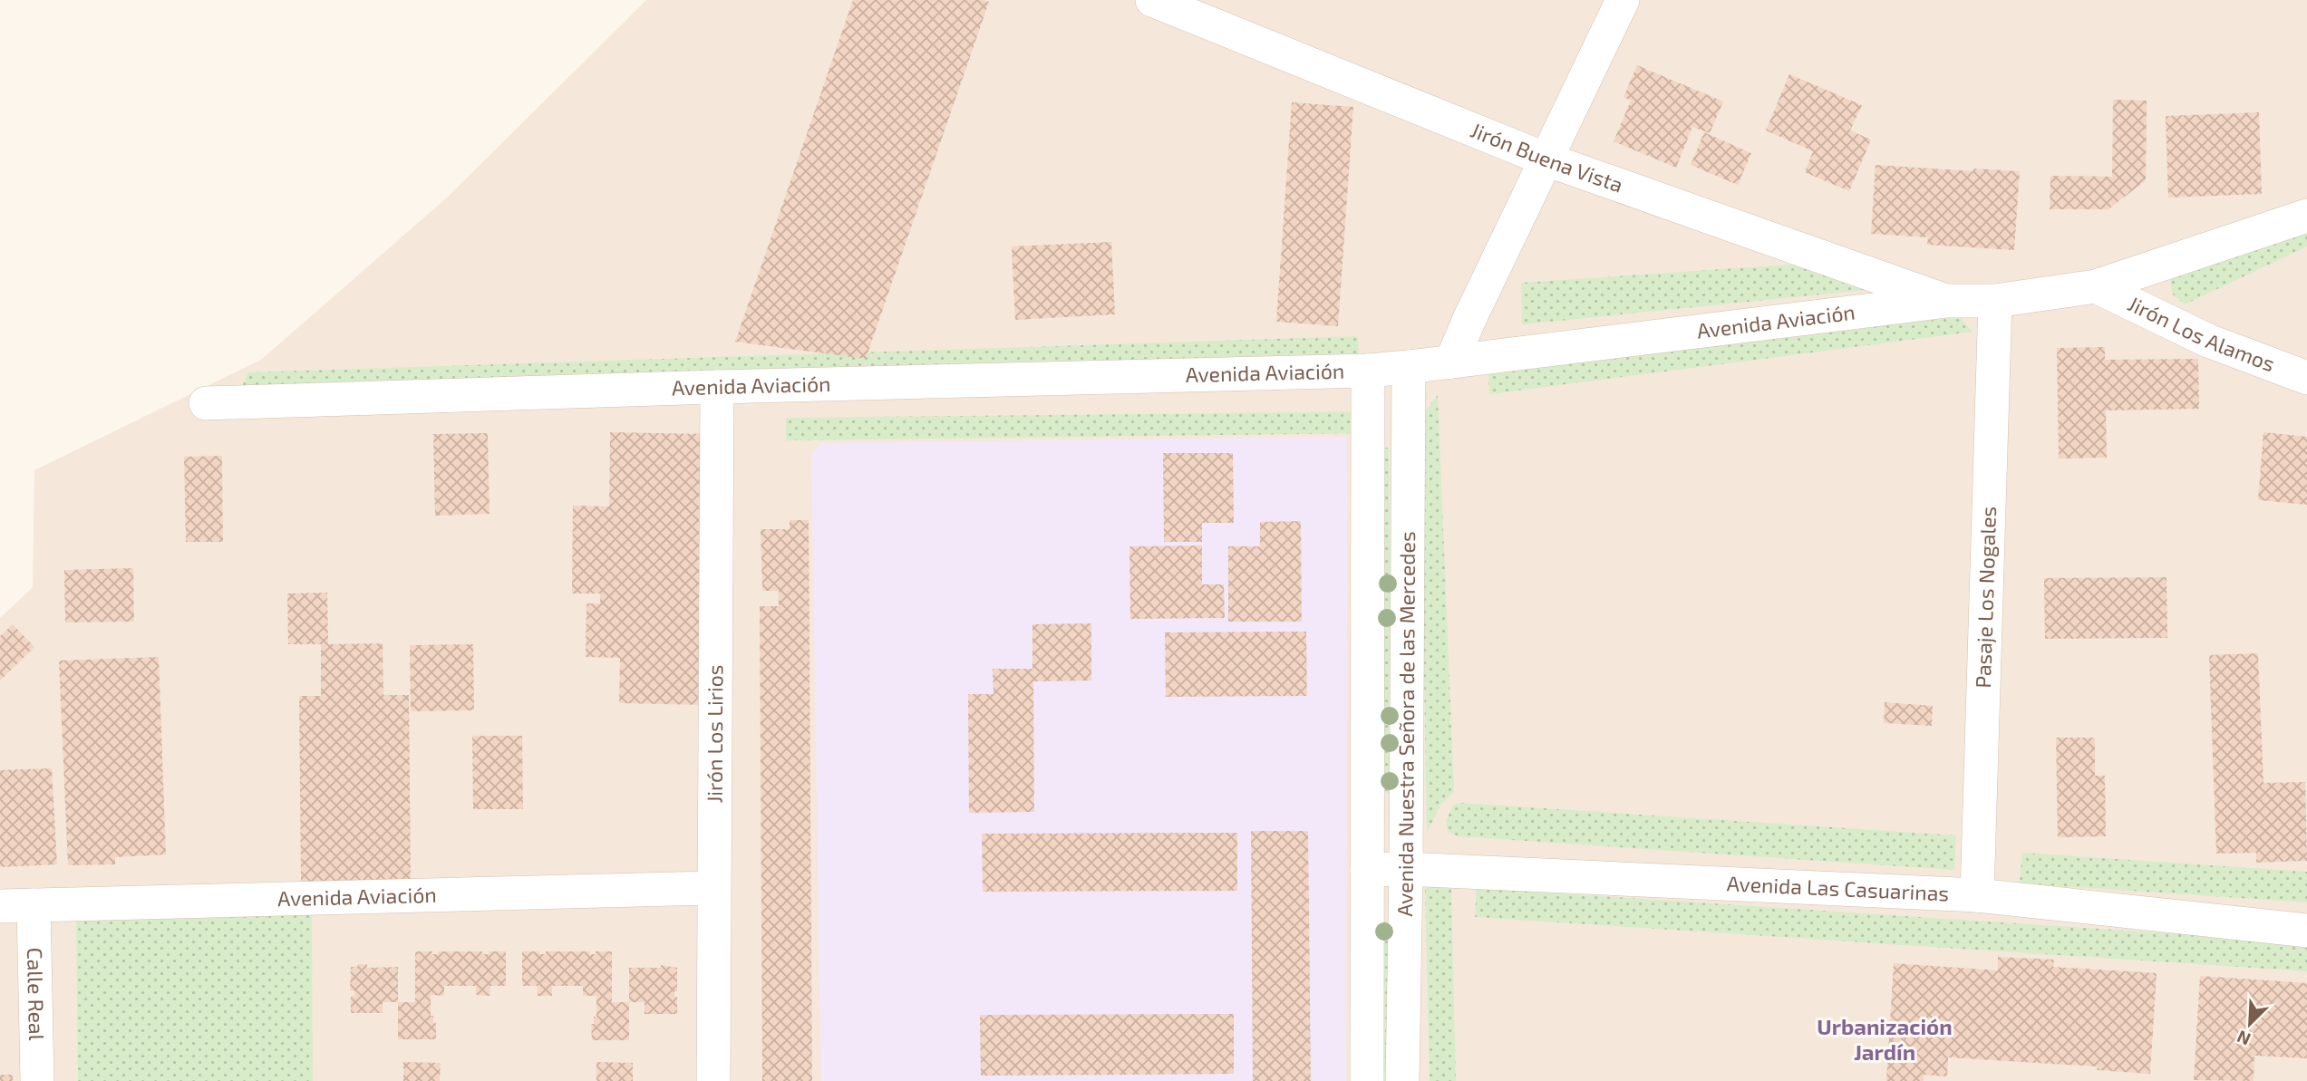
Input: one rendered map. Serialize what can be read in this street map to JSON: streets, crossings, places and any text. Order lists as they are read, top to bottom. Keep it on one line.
{"streets":{"street":["Jirón Buena Vista","Avenida Aviación","Jirón Los Alamos","Pasaje Los Nogales","Avenida Nuestra Señora de las Mercedes","Jirón Los Lirios","Avenida Las Casuarinas","Calle Real"]},"crossings":[["Jirón Buena Vista","Avenida Aviación"],["Avenida Aviación","Jirón Los Alamos"],["Avenida Aviación","Pasaje Los Nogales"],["Avenida Aviación","Avenida Nuestra Señora de las Mercedes"],["Avenida Aviación","Jirón Los Lirios"],["Avenida Aviación","Calle Real"],["Pasaje Los Nogales","Avenida Las Casuarinas"],["Avenida Nuestra Señora de las Mercedes","Avenida Las Casuarinas"]],"districts":["Urbanización Jardín"],"north":"bottom left"}
